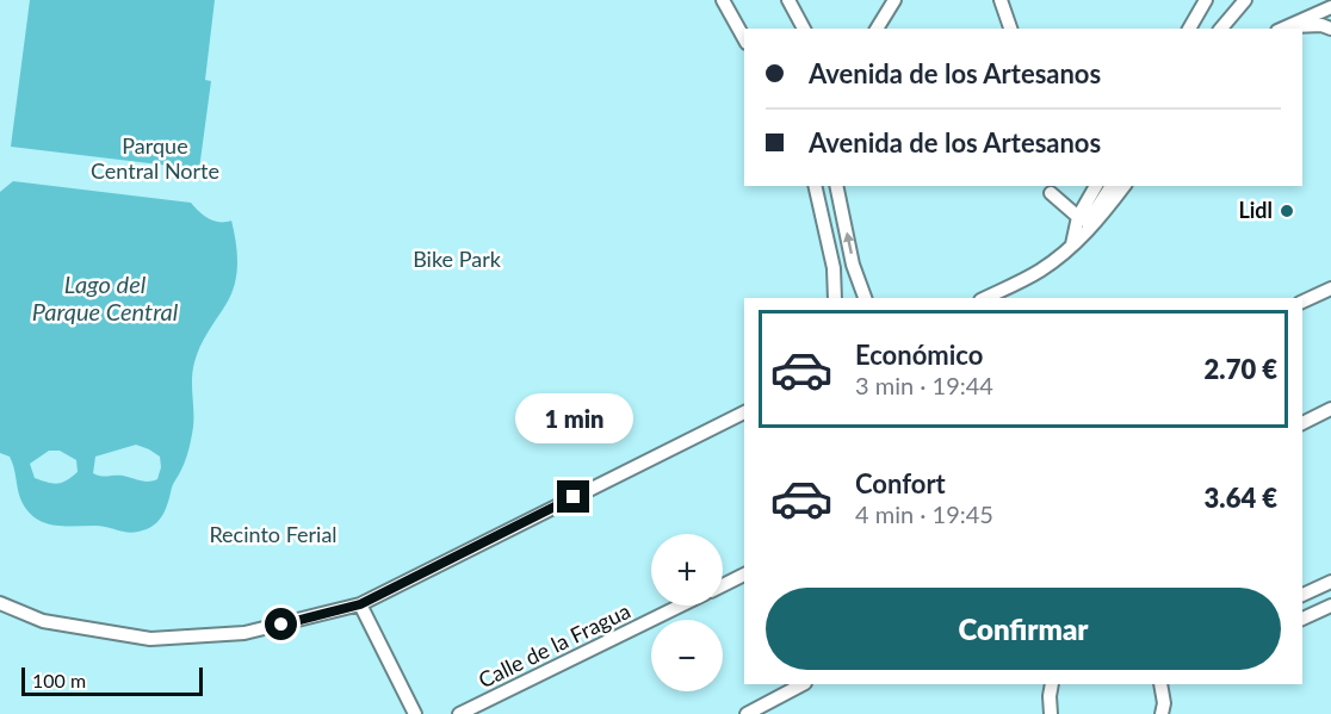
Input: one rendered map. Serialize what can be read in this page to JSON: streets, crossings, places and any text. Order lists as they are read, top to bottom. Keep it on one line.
{"streets":{"street":["Calle de la Fragua"]},"water":["Lago del Parque Central"],"parks":["Parque Central Norte","Bike Park","Recinto Ferial"],"places":["Lidl"],"scale_bar":"100 m","page":{"banner":["Avenida de los Artesanos","Avenida de los Artesanos"],"list":[{"name":"Económico","note":"3 min · 19:44","value":"2.70 €"},{"name":"Confort","note":"4 min · 19:45","value":"3.64 €"}],"bubble":"1 min","map_buttons":["+","−"],"buttons":"Confirmar","scale":"100 m"}}
